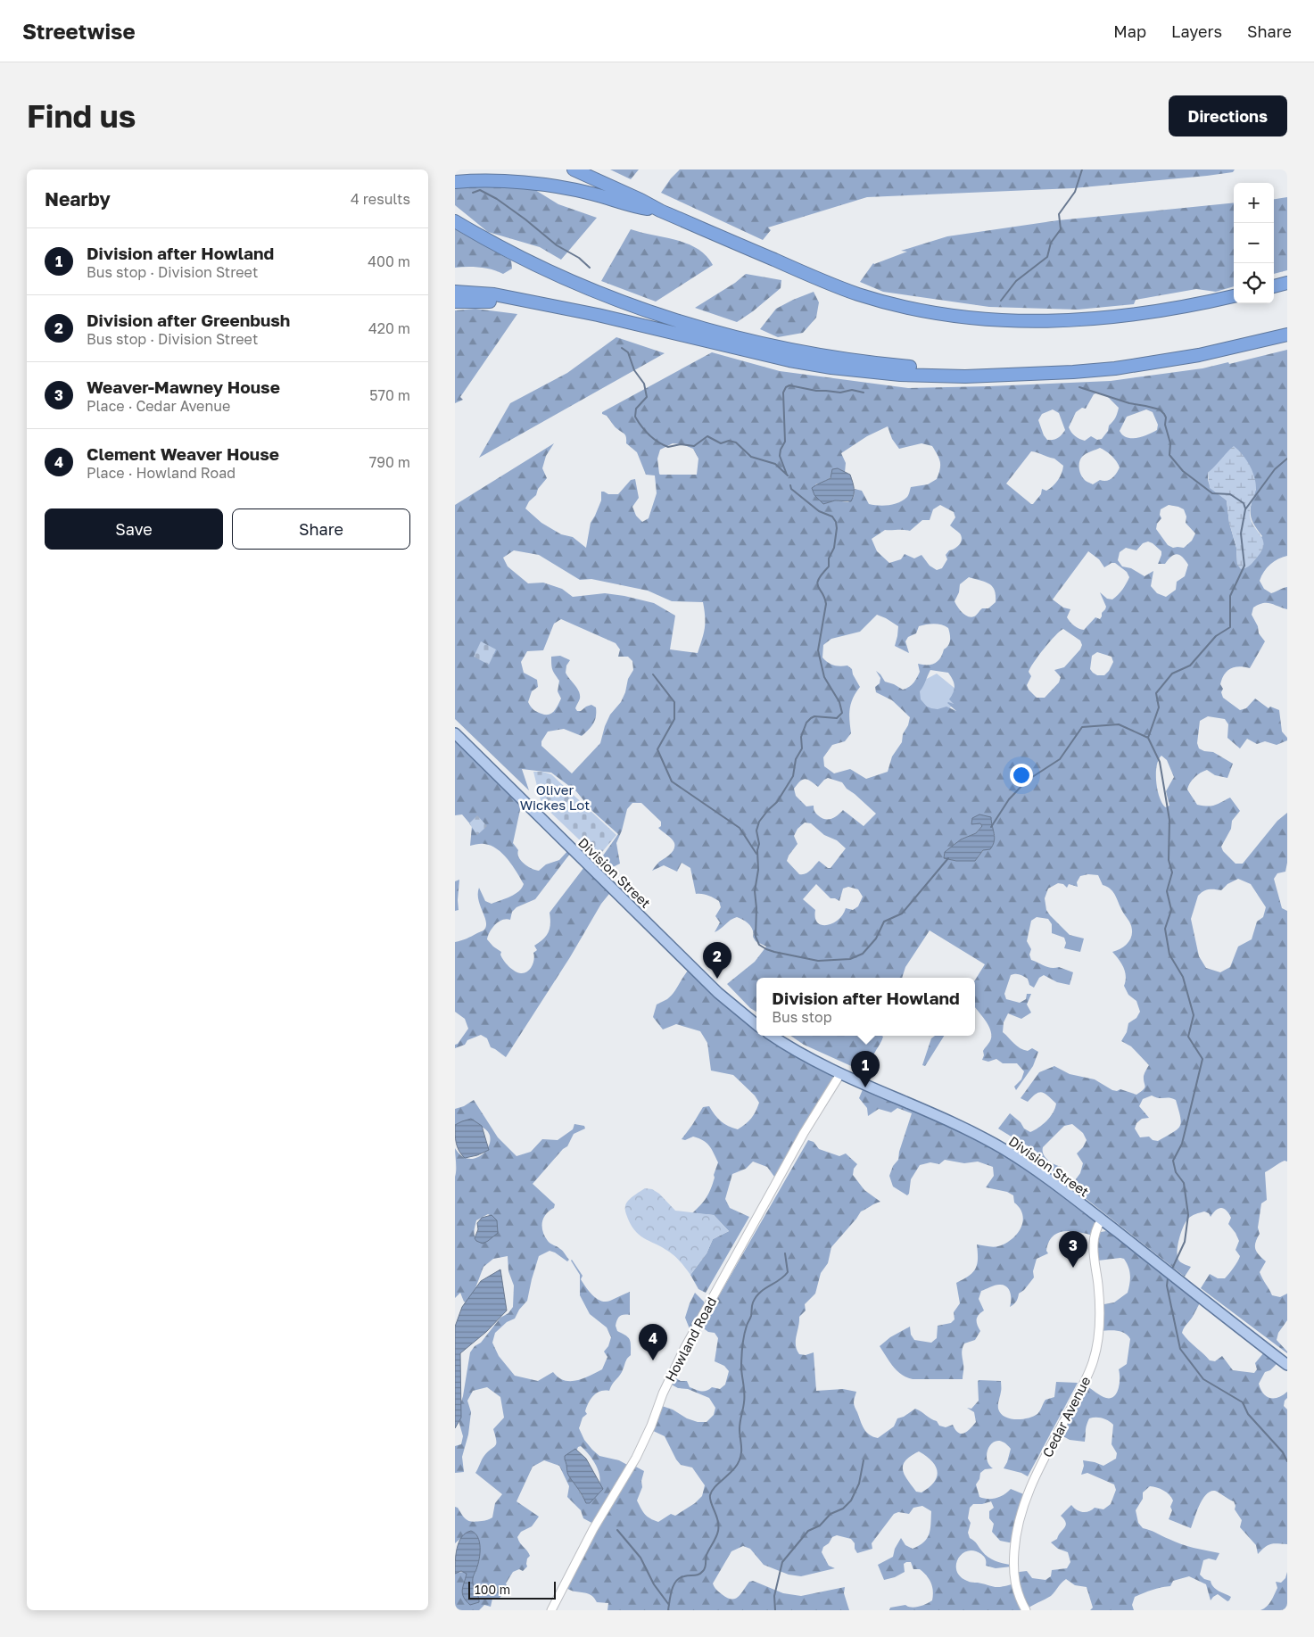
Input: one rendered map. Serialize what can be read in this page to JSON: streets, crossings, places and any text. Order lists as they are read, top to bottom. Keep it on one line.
{"streets":{"main road":["Division Street"],"street":["Howland Road","Cedar Avenue"]},"crossings":[["Division Street","Howland Road"],["Division Street","Cedar Avenue"]],"parks":["Oliver Wickes Lot"],"scale_bar":"100 m","page":{"header":"Streetwise","nav":["Map","Layers","Share"],"buttons":["Directions",["Save","Share"]],"title":"Find us","heading":["Nearby","4 results"],"map_buttons":["+","−"],"list":[{"mark":"1","name":"Division after Howland","note":"Bus stop · Division Street","value":"400 m"},{"mark":"2","name":"Division after Greenbush","note":"Bus stop · Division Street","value":"420 m"},{"mark":"3","name":"Weaver-Mawney House","note":"Place · Cedar Avenue","value":"570 m"},{"mark":"4","name":"Clement Weaver House","note":"Place · Howland Road","value":"790 m"}],"pins":["2","1","3","4"],"popup":["Division after Howland","Bus stop"],"scale":"100 m"}}
